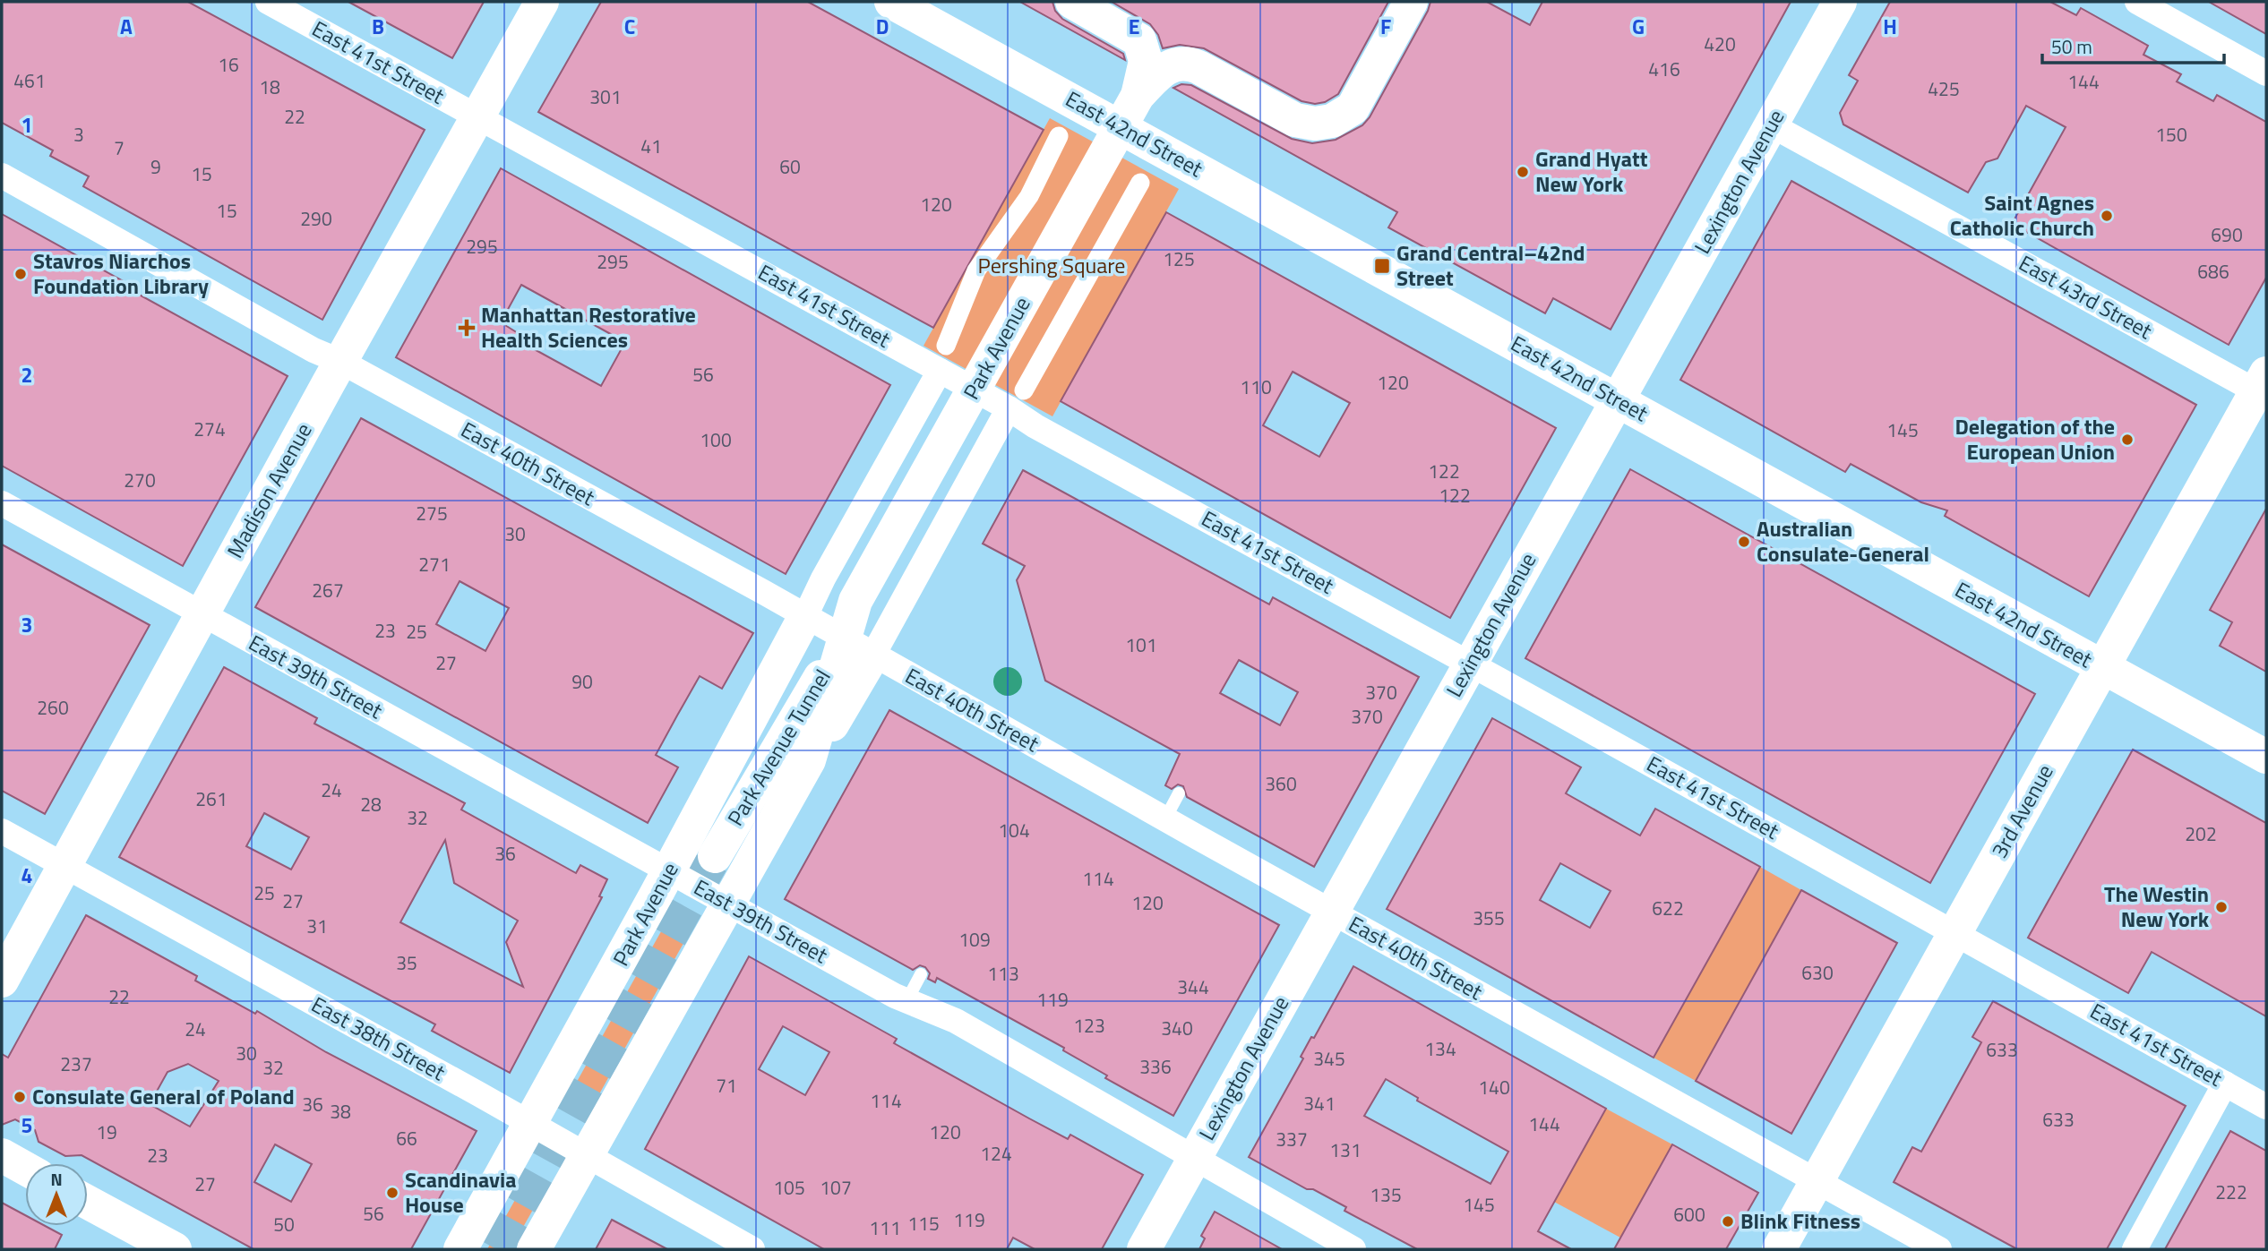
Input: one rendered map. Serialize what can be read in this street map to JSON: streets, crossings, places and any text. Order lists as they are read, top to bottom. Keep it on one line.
{"streets":{"main road":["East 42nd Street","Lexington Avenue","Park Avenue","Madison Avenue","Park Avenue Tunnel","3rd Avenue"],"street":["East 41st Street","East 43rd Street","East 40th Street","East 39th Street","East 38th Street"]},"crossings":[["East 41st Street","Lexington Avenue"],["East 41st Street","Park Avenue"],["East 41st Street","Madison Avenue"],["East 41st Street","3rd Avenue"],["East 42nd Street","Lexington Avenue"],["East 42nd Street","3rd Avenue"],["Lexington Avenue","East 43rd Street"],["Lexington Avenue","East 40th Street"],["Lexington Avenue","East 39th Street"],["East 43rd Street","3rd Avenue"],["Park Avenue","East 40th Street"],["Park Avenue","East 39th Street"],["Park Avenue","Park Avenue Tunnel"],["Park Avenue","East 38th Street"],["East 40th Street","Madison Avenue"],["East 40th Street","Park Avenue Tunnel"],["East 40th Street","3rd Avenue"],["Madison Avenue","East 39th Street"],["Madison Avenue","East 38th Street"]],"parks":["Pershing Square"],"places":{"other":["Grand Hyatt New York","Saint Agnes Catholic Church","Stavros Niarchos Foundation Library","Delegation of the European Union","Australian Consulate-General","The Westin New York","Consulate General of Poland","Scandinavia House","Blink Fitness"],"transit":["Grand Central–42nd Street"],"health":["Manhattan Restorative Health Sciences"]},"house_numbers":["420","16","416","461","144","18","425","301","22","3","150","41","7","9","60","15","120","15","290","690","295","125","295","686","56","120","110","274","145","100","122","270","122","275","30","271","267","23","25","101","27","90","370","260","370","360","24","261","28","32","104","202","36","114","25","27","120","622","355","31","109","35","630","113","344","22","119","123","340","24","134","633","30","345","237","336","32","71","140","114","341","36","38","633","144","19","120","66","337","131","124","23","27","105","107","222","135","145","56","600","119","115","50","111"],"scale_bar":"50 m","north":"top","grid":{"columns":["A","B","C","D","E","F","G","H"],"rows":["1","2","3","4","5"]}}
